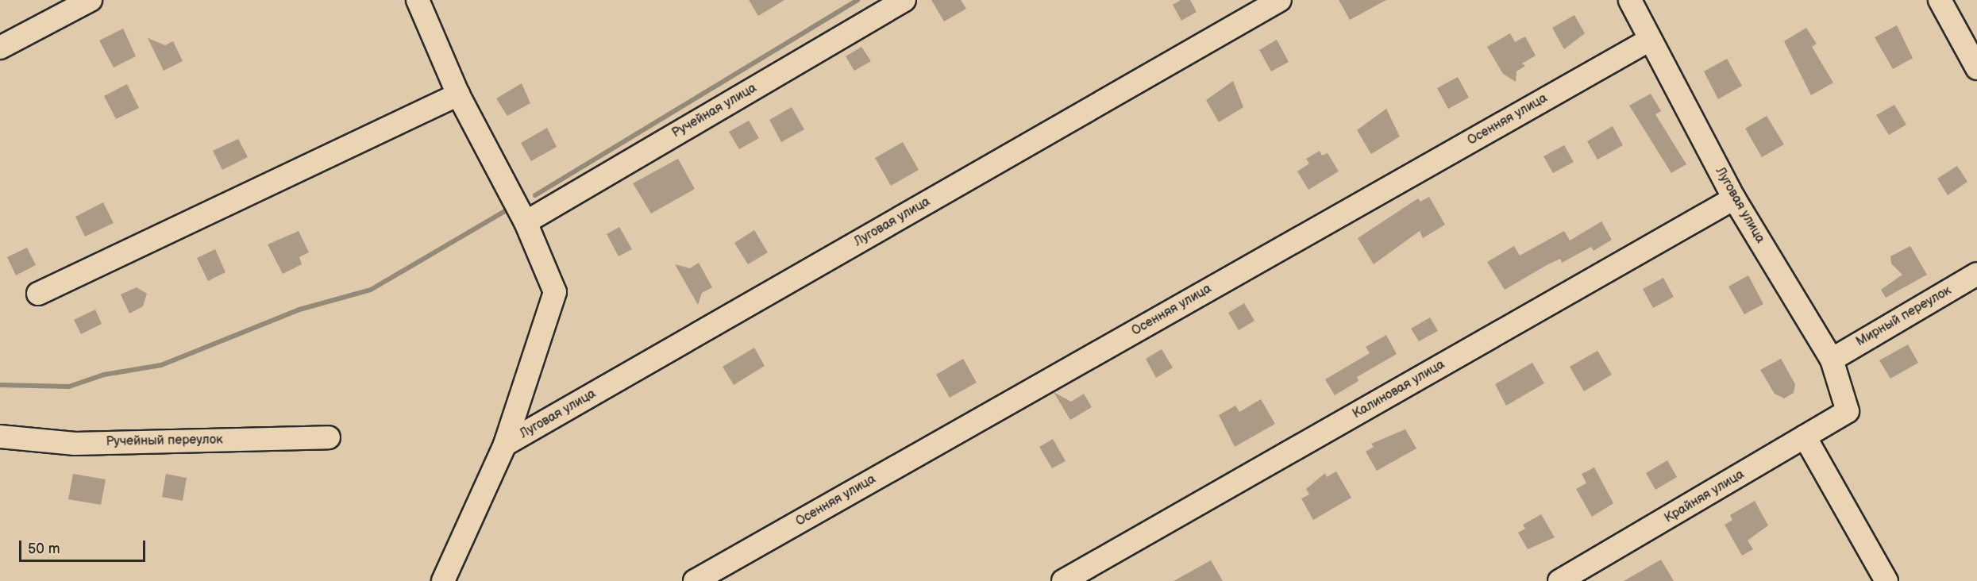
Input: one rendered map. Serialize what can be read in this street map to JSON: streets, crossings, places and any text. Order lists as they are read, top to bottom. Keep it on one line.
{"streets":{"street":["Ручейная улица","Осенняя улица","Луговая улица","Мирный переулок","Калиновая улица","Ручейный переулок","Крайняя улица"]},"crossings":[["Осенняя улица","Луговая улица"],["Луговая улица","Мирный переулок"],["Луговая улица","Калиновая улица"],["Луговая улица","Крайняя улица"]],"scale_bar":"50 m"}
